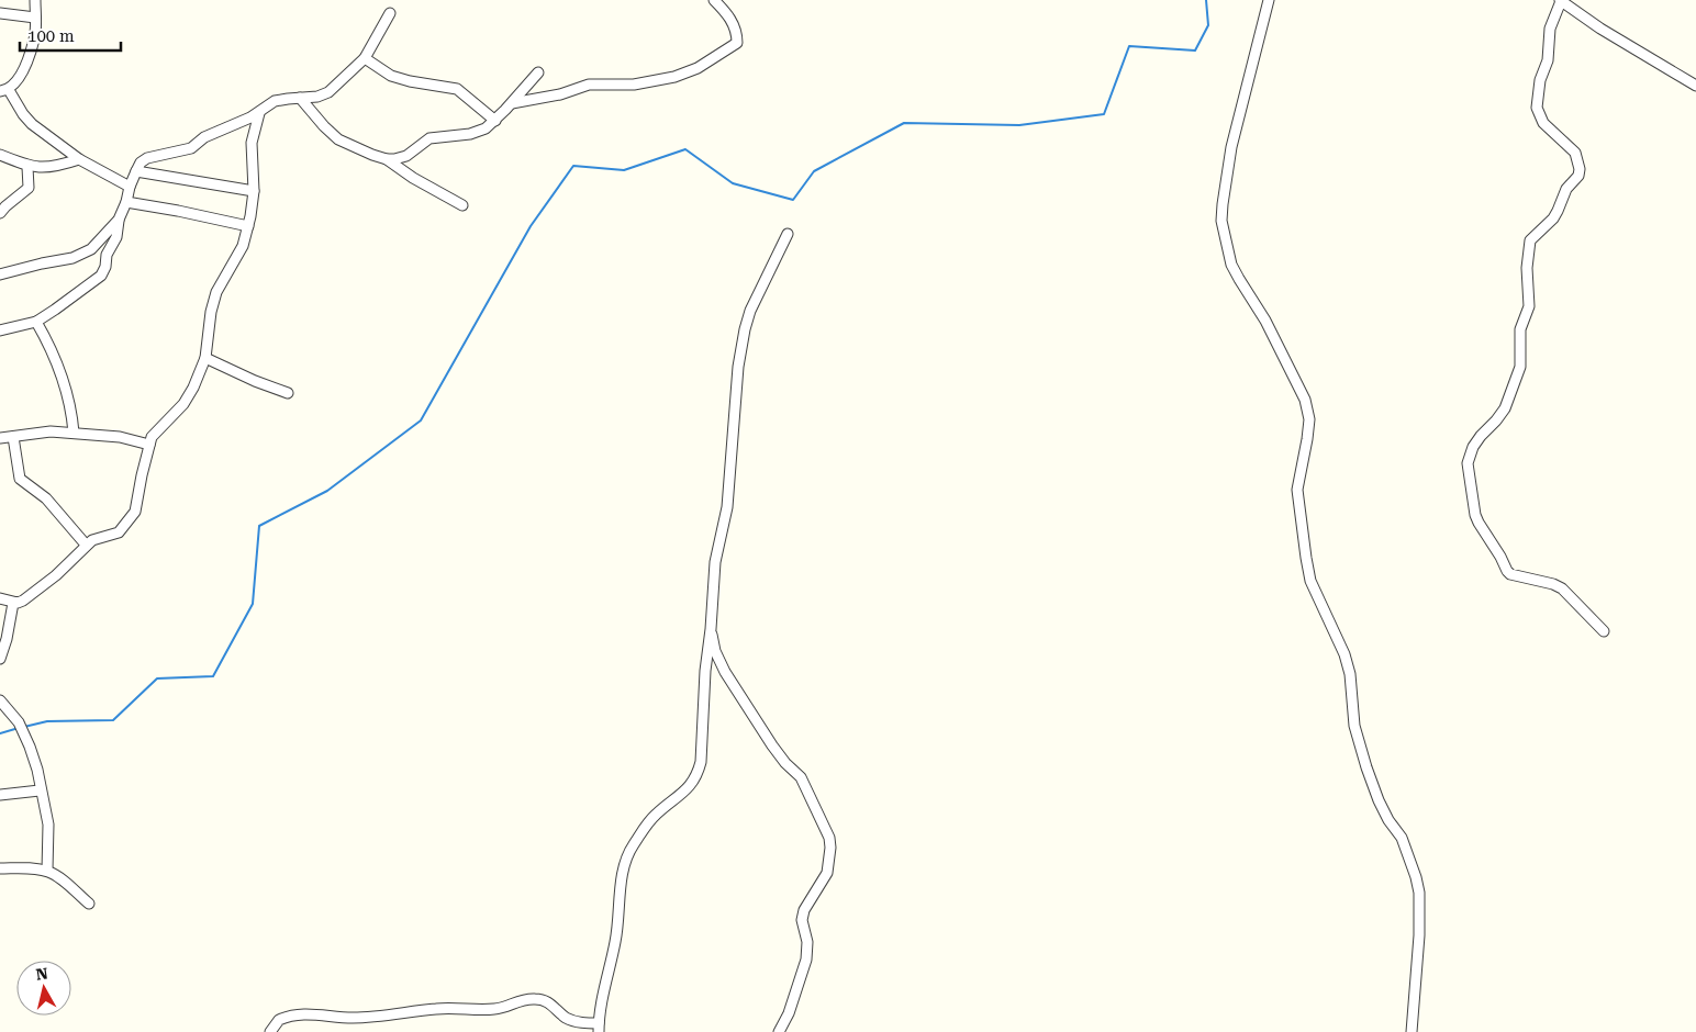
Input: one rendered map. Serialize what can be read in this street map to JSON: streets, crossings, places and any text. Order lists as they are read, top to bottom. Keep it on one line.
{"scale_bar":"100 m","north":"top"}
